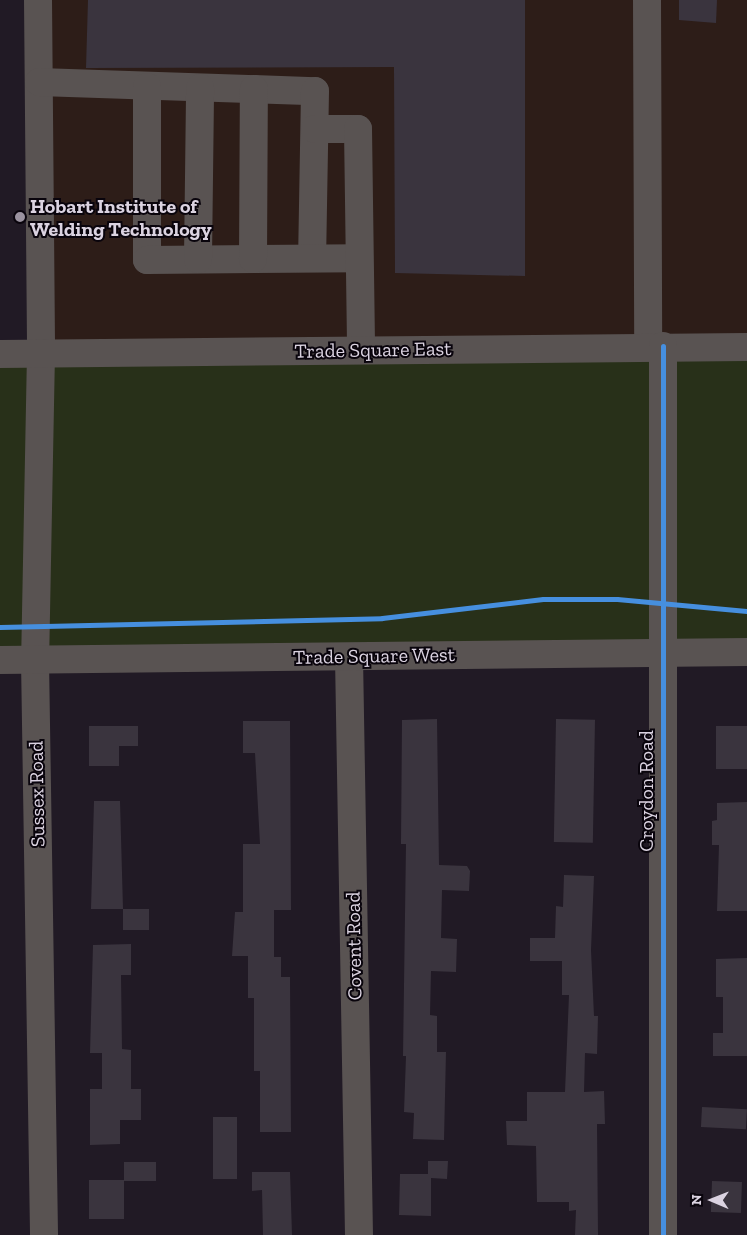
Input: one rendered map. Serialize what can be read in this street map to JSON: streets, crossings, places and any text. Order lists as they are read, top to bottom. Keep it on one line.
{"streets":{"street":["Trade Square East","Trade Square West","Croydon Road","Sussex Road","Covent Road"]},"crossings":[["Trade Square East","Croydon Road"],["Trade Square East","Sussex Road"],["Trade Square West","Croydon Road"],["Trade Square West","Sussex Road"],["Trade Square West","Covent Road"]],"places":["Hobart Institute of Welding Technology"],"north":"left"}
